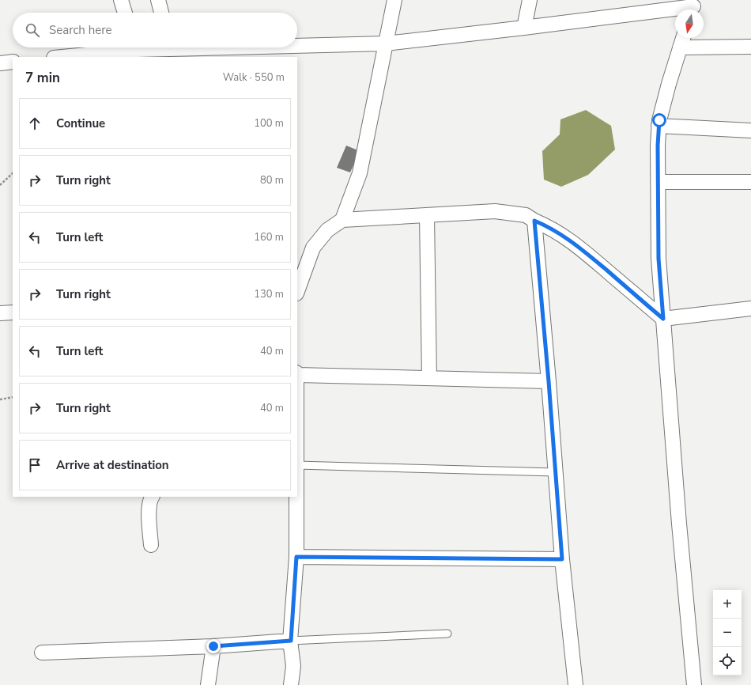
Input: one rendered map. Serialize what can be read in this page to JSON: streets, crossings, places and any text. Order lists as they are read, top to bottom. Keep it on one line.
{"north":"bottom","page":{"search":"Search here","heading":["7 min","Walk · 550 m"],"list":[["Continue","100 m"],["Turn right","80 m"],["Turn left","160 m"],["Turn right","130 m"],["Turn left","40 m"],["Turn right","40 m"],"Arrive at destination"],"map_buttons":["+","−"]}}
